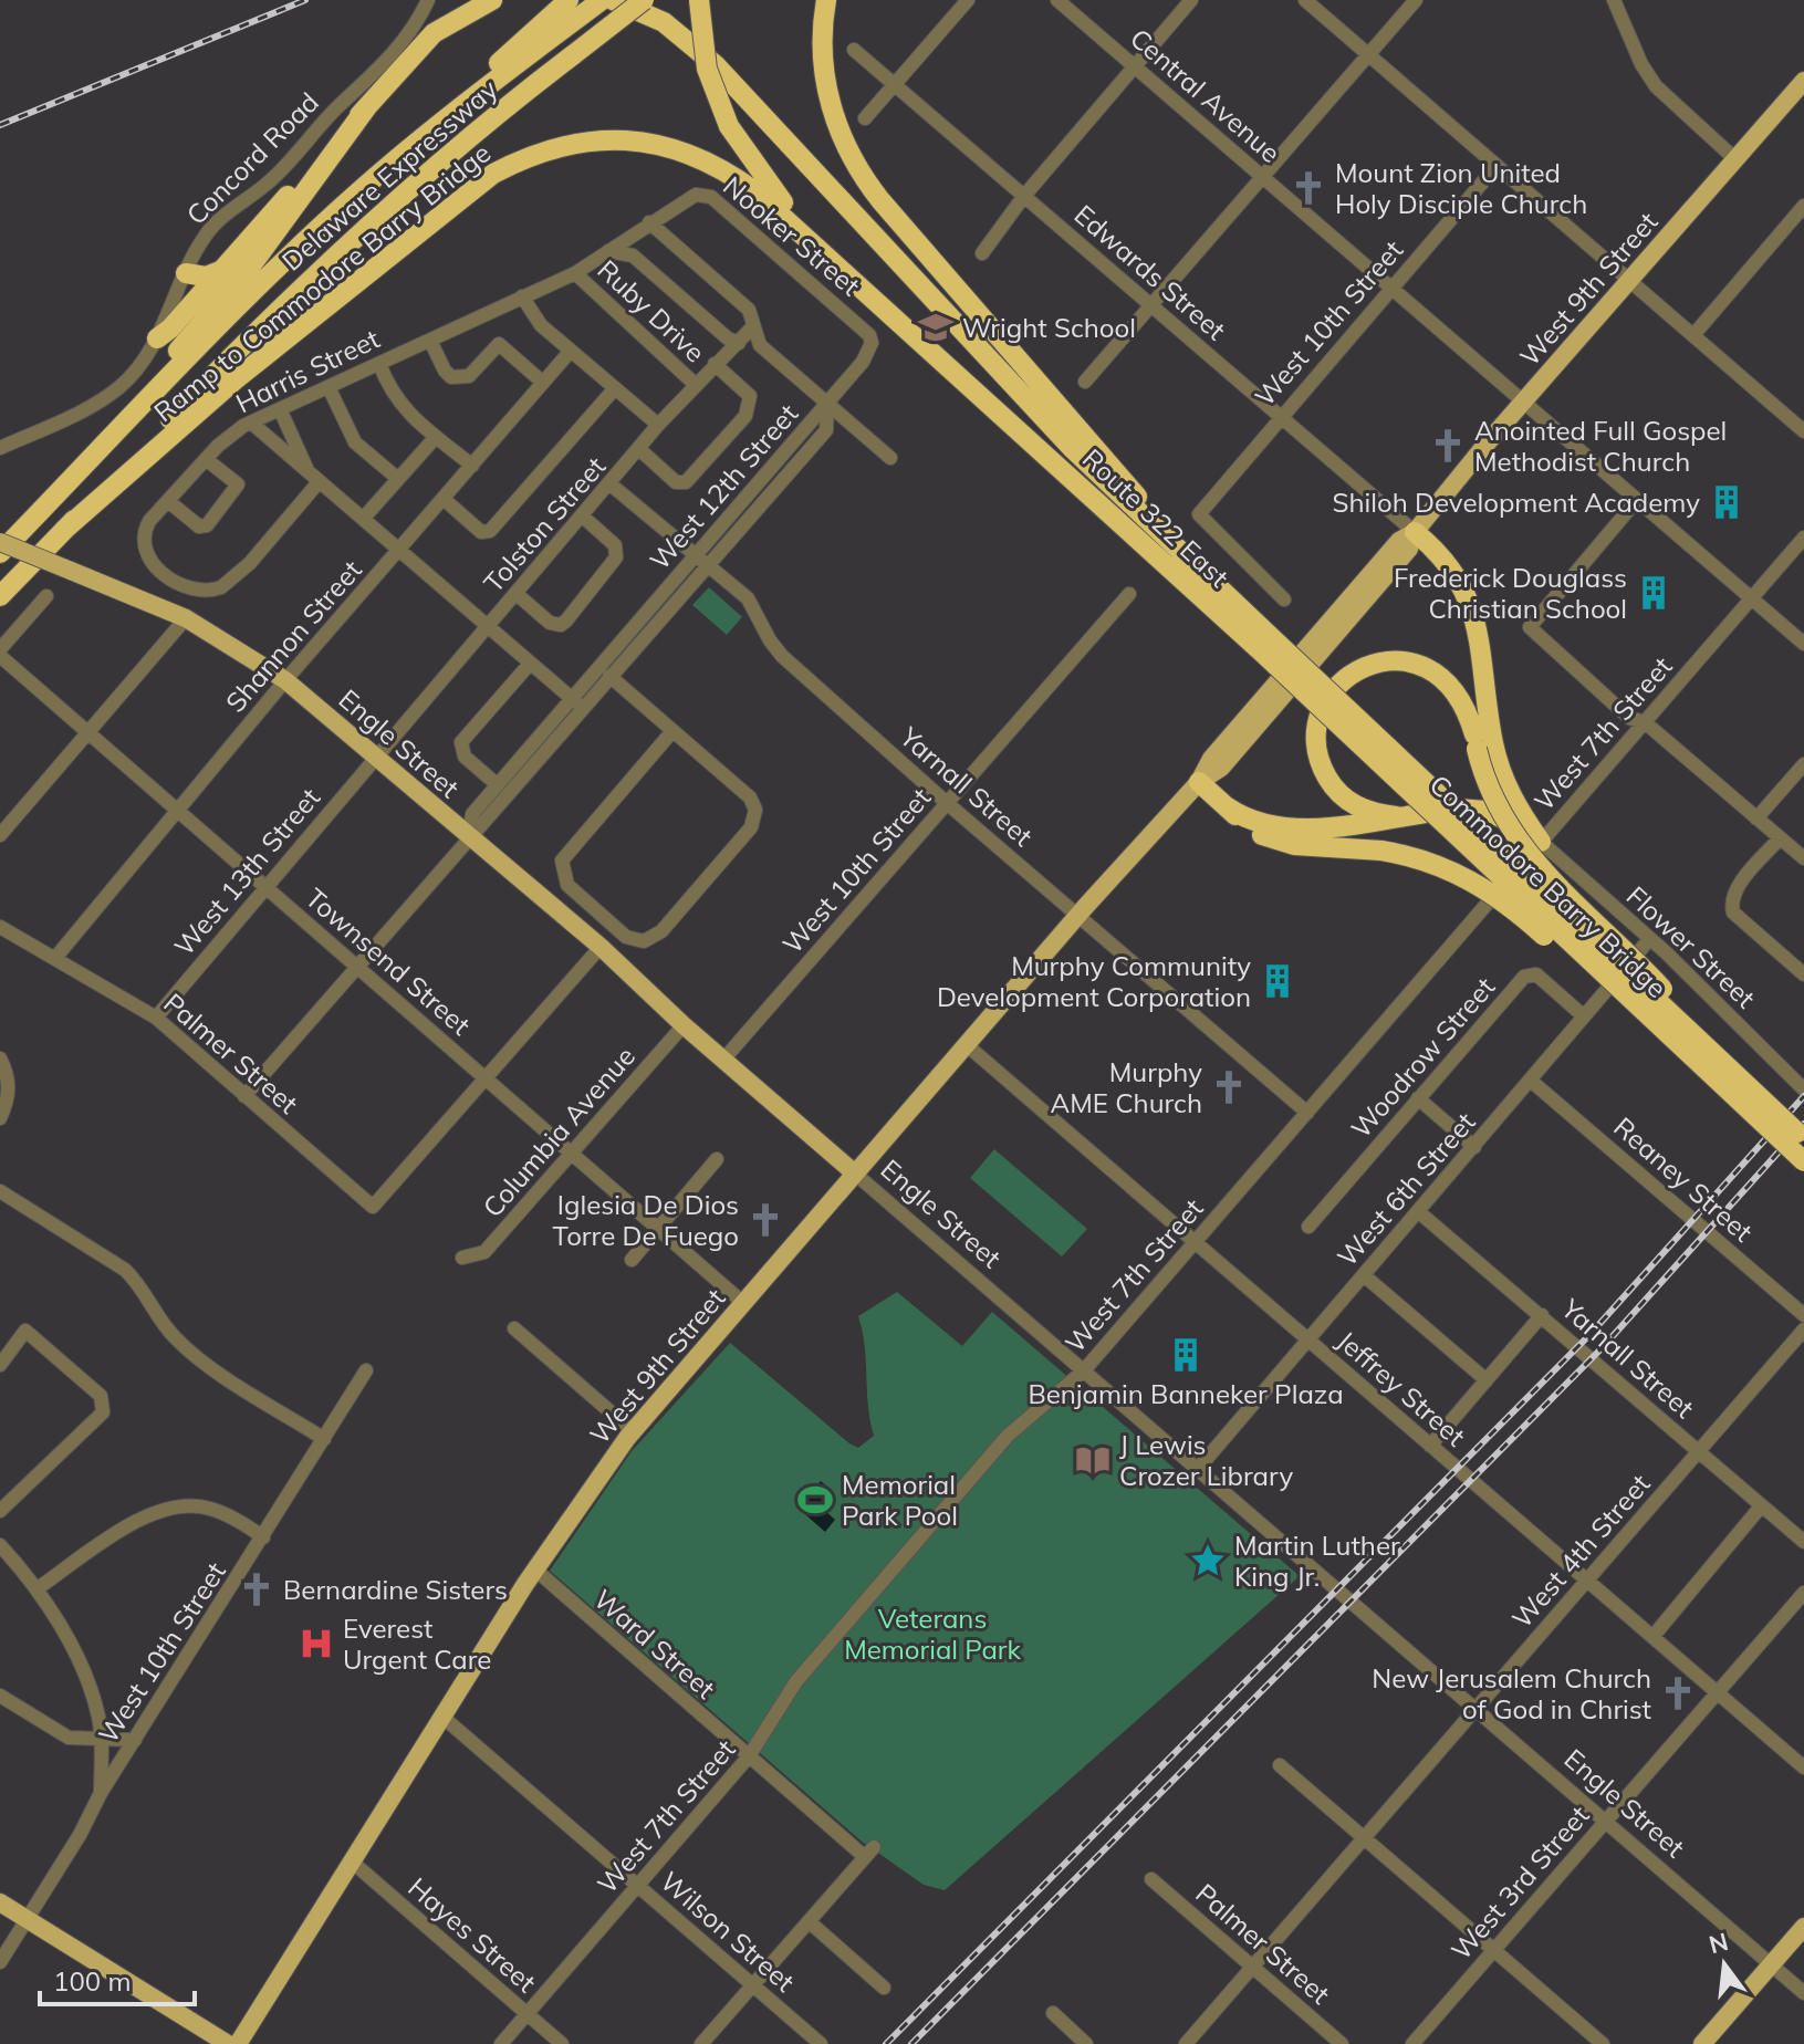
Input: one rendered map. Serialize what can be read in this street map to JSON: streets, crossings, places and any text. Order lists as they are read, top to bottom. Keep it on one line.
{"streets":{"highway":["Delaware Expressway","Ramp to Commodore Barry Bridge","Route 322 East","Commodore Barry Bridge"],"main road":["West 9th Street","Engle Street"],"street":["Central Avenue","Concord Road","Nooker Street","Edwards Street","Ruby Drive","West 10th Street","Harris Street","West 12th Street","Tolston Street","Shannon Street","West 7th Street","Yarnall Street","West 13th Street","Flower Street","Townsend Street","Palmer Street","Woodrow Street","Columbia Avenue","Reaney Street","West 6th Street","Jeffrey Street","West 4th Street","Ward Street","West 3rd Street","Wilson Street","Hayes Street"]},"crossings":[["Central Avenue","West 9th Street"],["Central Avenue","West 10th Street"],["Central Avenue","West 7th Street"],["Delaware Expressway","Ramp to Commodore Barry Bridge"],["Nooker Street","Harris Street"],["Nooker Street","West 12th Street"],["Edwards Street","West 9th Street"],["Edwards Street","West 10th Street"],["Ramp to Commodore Barry Bridge","Route 322 East"],["West 9th Street","Engle Street"],["West 9th Street","Yarnall Street"],["West 9th Street","Townsend Street"],["West 9th Street","Jeffrey Street"],["West 9th Street","Ward Street"],["West 9th Street","Wilson Street"],["West 9th Street","Hayes Street"],["Ruby Drive","Harris Street"],["Ruby Drive","Tolston Street"],["West 10th Street","Engle Street"],["West 10th Street","Yarnall Street"],["West 12th Street","Engle Street"],["West 12th Street","Yarnall Street"],["West 12th Street","Townsend Street"],["West 12th Street","Palmer Street"],["Route 322 East","Commodore Barry Bridge"],["Tolston Street","Engle Street"],["Tolston Street","Yarnall Street"],["Tolston Street","West 13th Street"],["Shannon Street","Engle Street"],["Shannon Street","Townsend Street"],["Shannon Street","Palmer Street"],["West 7th Street","Engle Street"],["West 7th Street","Yarnall Street"],["West 7th Street","Flower Street"],["West 7th Street","Jeffrey Street"],["West 7th Street","Ward Street"],["West 7th Street","Wilson Street"],["West 7th Street","Hayes Street"],["Engle Street","West 13th Street"],["Engle Street","Columbia Avenue"],["Engle Street","West 6th Street"],["Engle Street","West 4th Street"],["Engle Street","West 3rd Street"],["Yarnall Street","West 6th Street"],["Yarnall Street","West 4th Street"],["West 13th Street","Townsend Street"],["West 13th Street","Palmer Street"],["Flower Street","West 6th Street"],["Townsend Street","Palmer Street"],["Townsend Street","Columbia Avenue"],["Palmer Street","West 4th Street"],["Woodrow Street","West 6th Street"],["Reaney Street","West 6th Street"],["West 6th Street","Jeffrey Street"],["Jeffrey Street","West 4th Street"],["Jeffrey Street","West 3rd Street"]],"parks":["Veterans Memorial Park"],"places":{"church":["Mount Zion United Holy Disciple Church","Anointed Full Gospel Methodist Church","Murphy AME Church","Iglesia De Dios Torre De Fuego","Bernardine Sisters","New Jerusalem Church of God in Christ"],"school or university":["Wright School"],"building":["Shiloh Development Academy","Frederick Douglass Christian School","Murphy Community Development Corporation","Benjamin Banneker Plaza"],"library":["J Lewis Crozer Library"],"sports":["Memorial Park Pool"],"place":["Martin Luther King Jr."],"hospital":["Everest Urgent Care"]},"scale_bar":"100 m","north":"top"}
